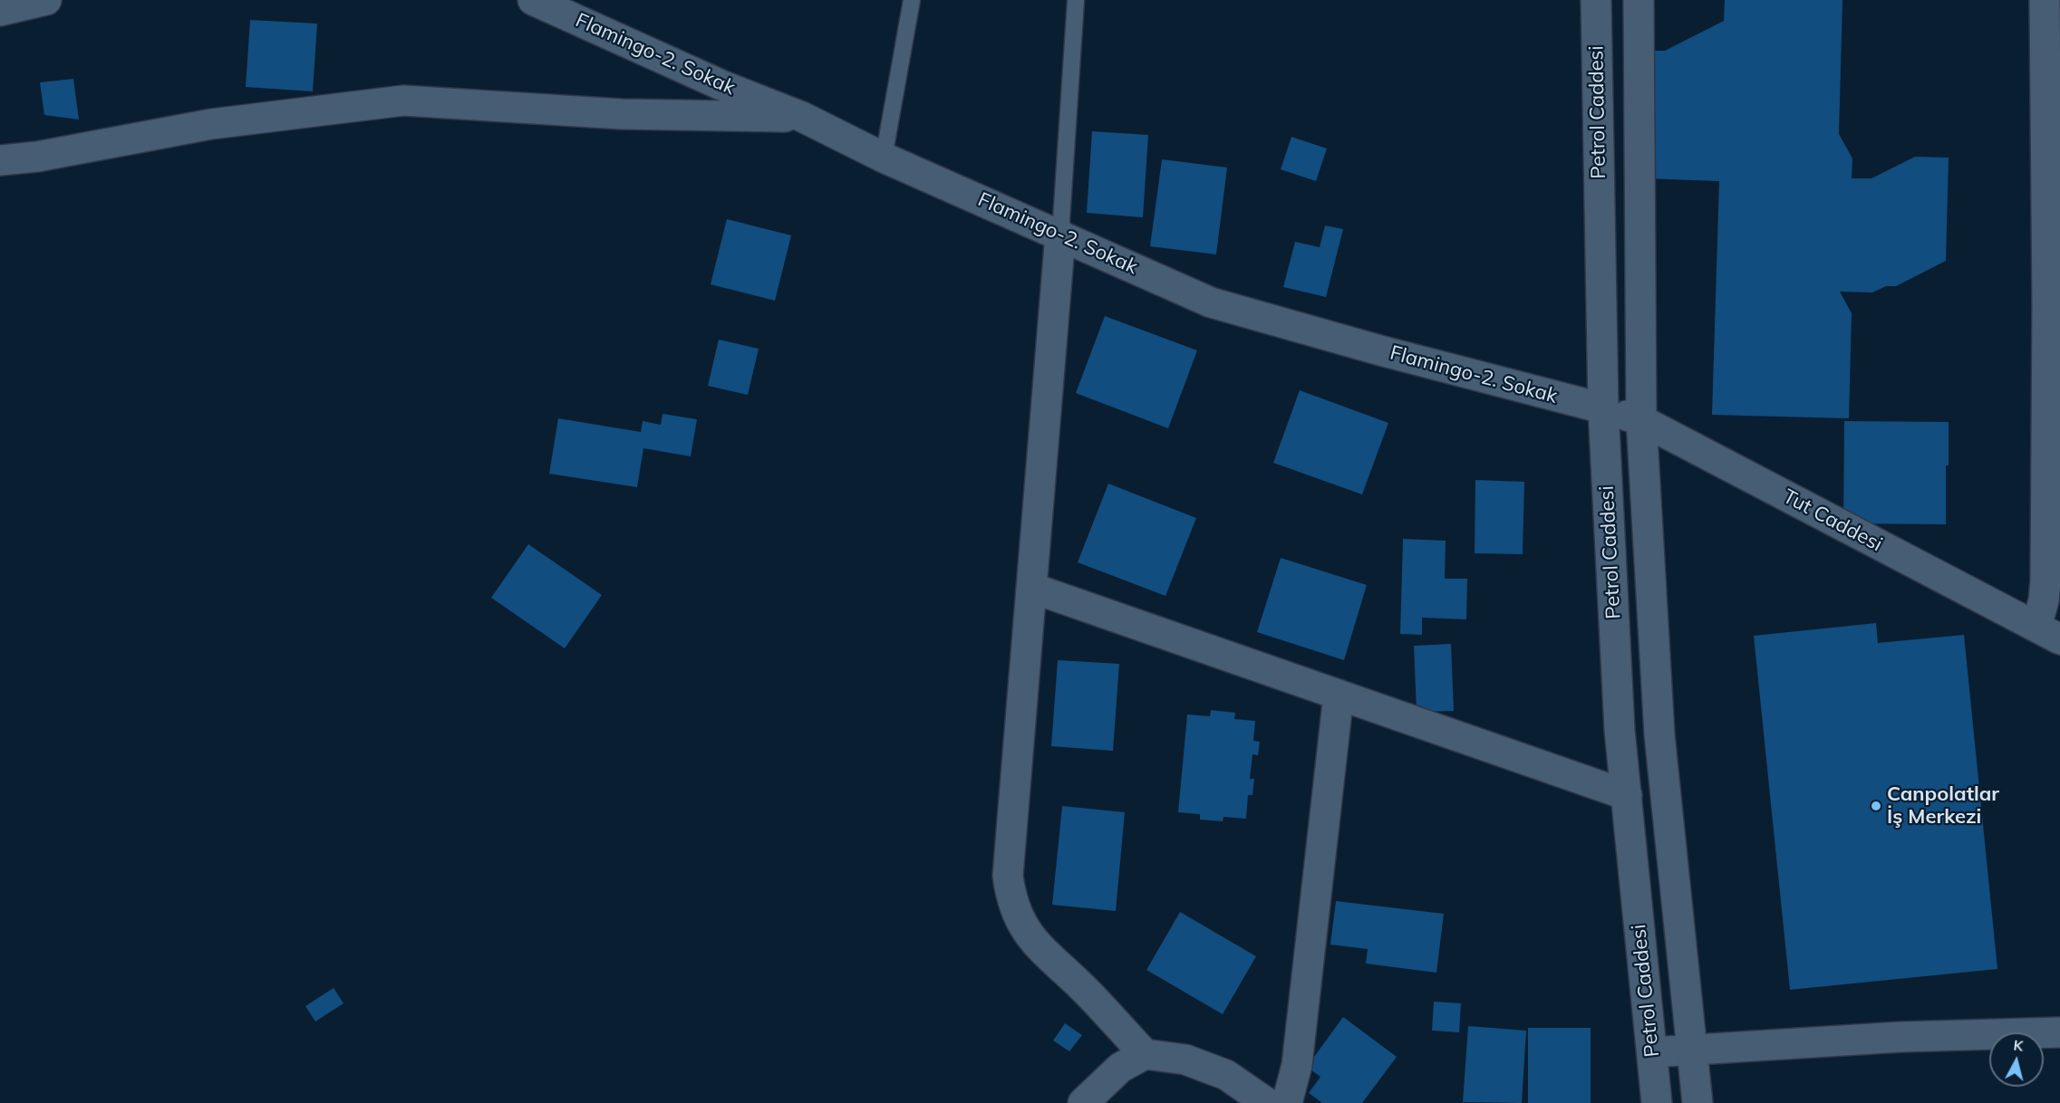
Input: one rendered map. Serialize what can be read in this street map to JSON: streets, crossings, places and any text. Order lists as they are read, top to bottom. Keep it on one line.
{"streets":{"street":["Flamingo-2. Sokak","Petrol Caddesi","Tut Caddesi"]},"crossings":[["Flamingo-2. Sokak","Petrol Caddesi"],["Flamingo-2. Sokak","Tut Caddesi"],["Petrol Caddesi","Tut Caddesi"]],"places":["Canpolatlar İş Merkezi"],"north":"top"}
